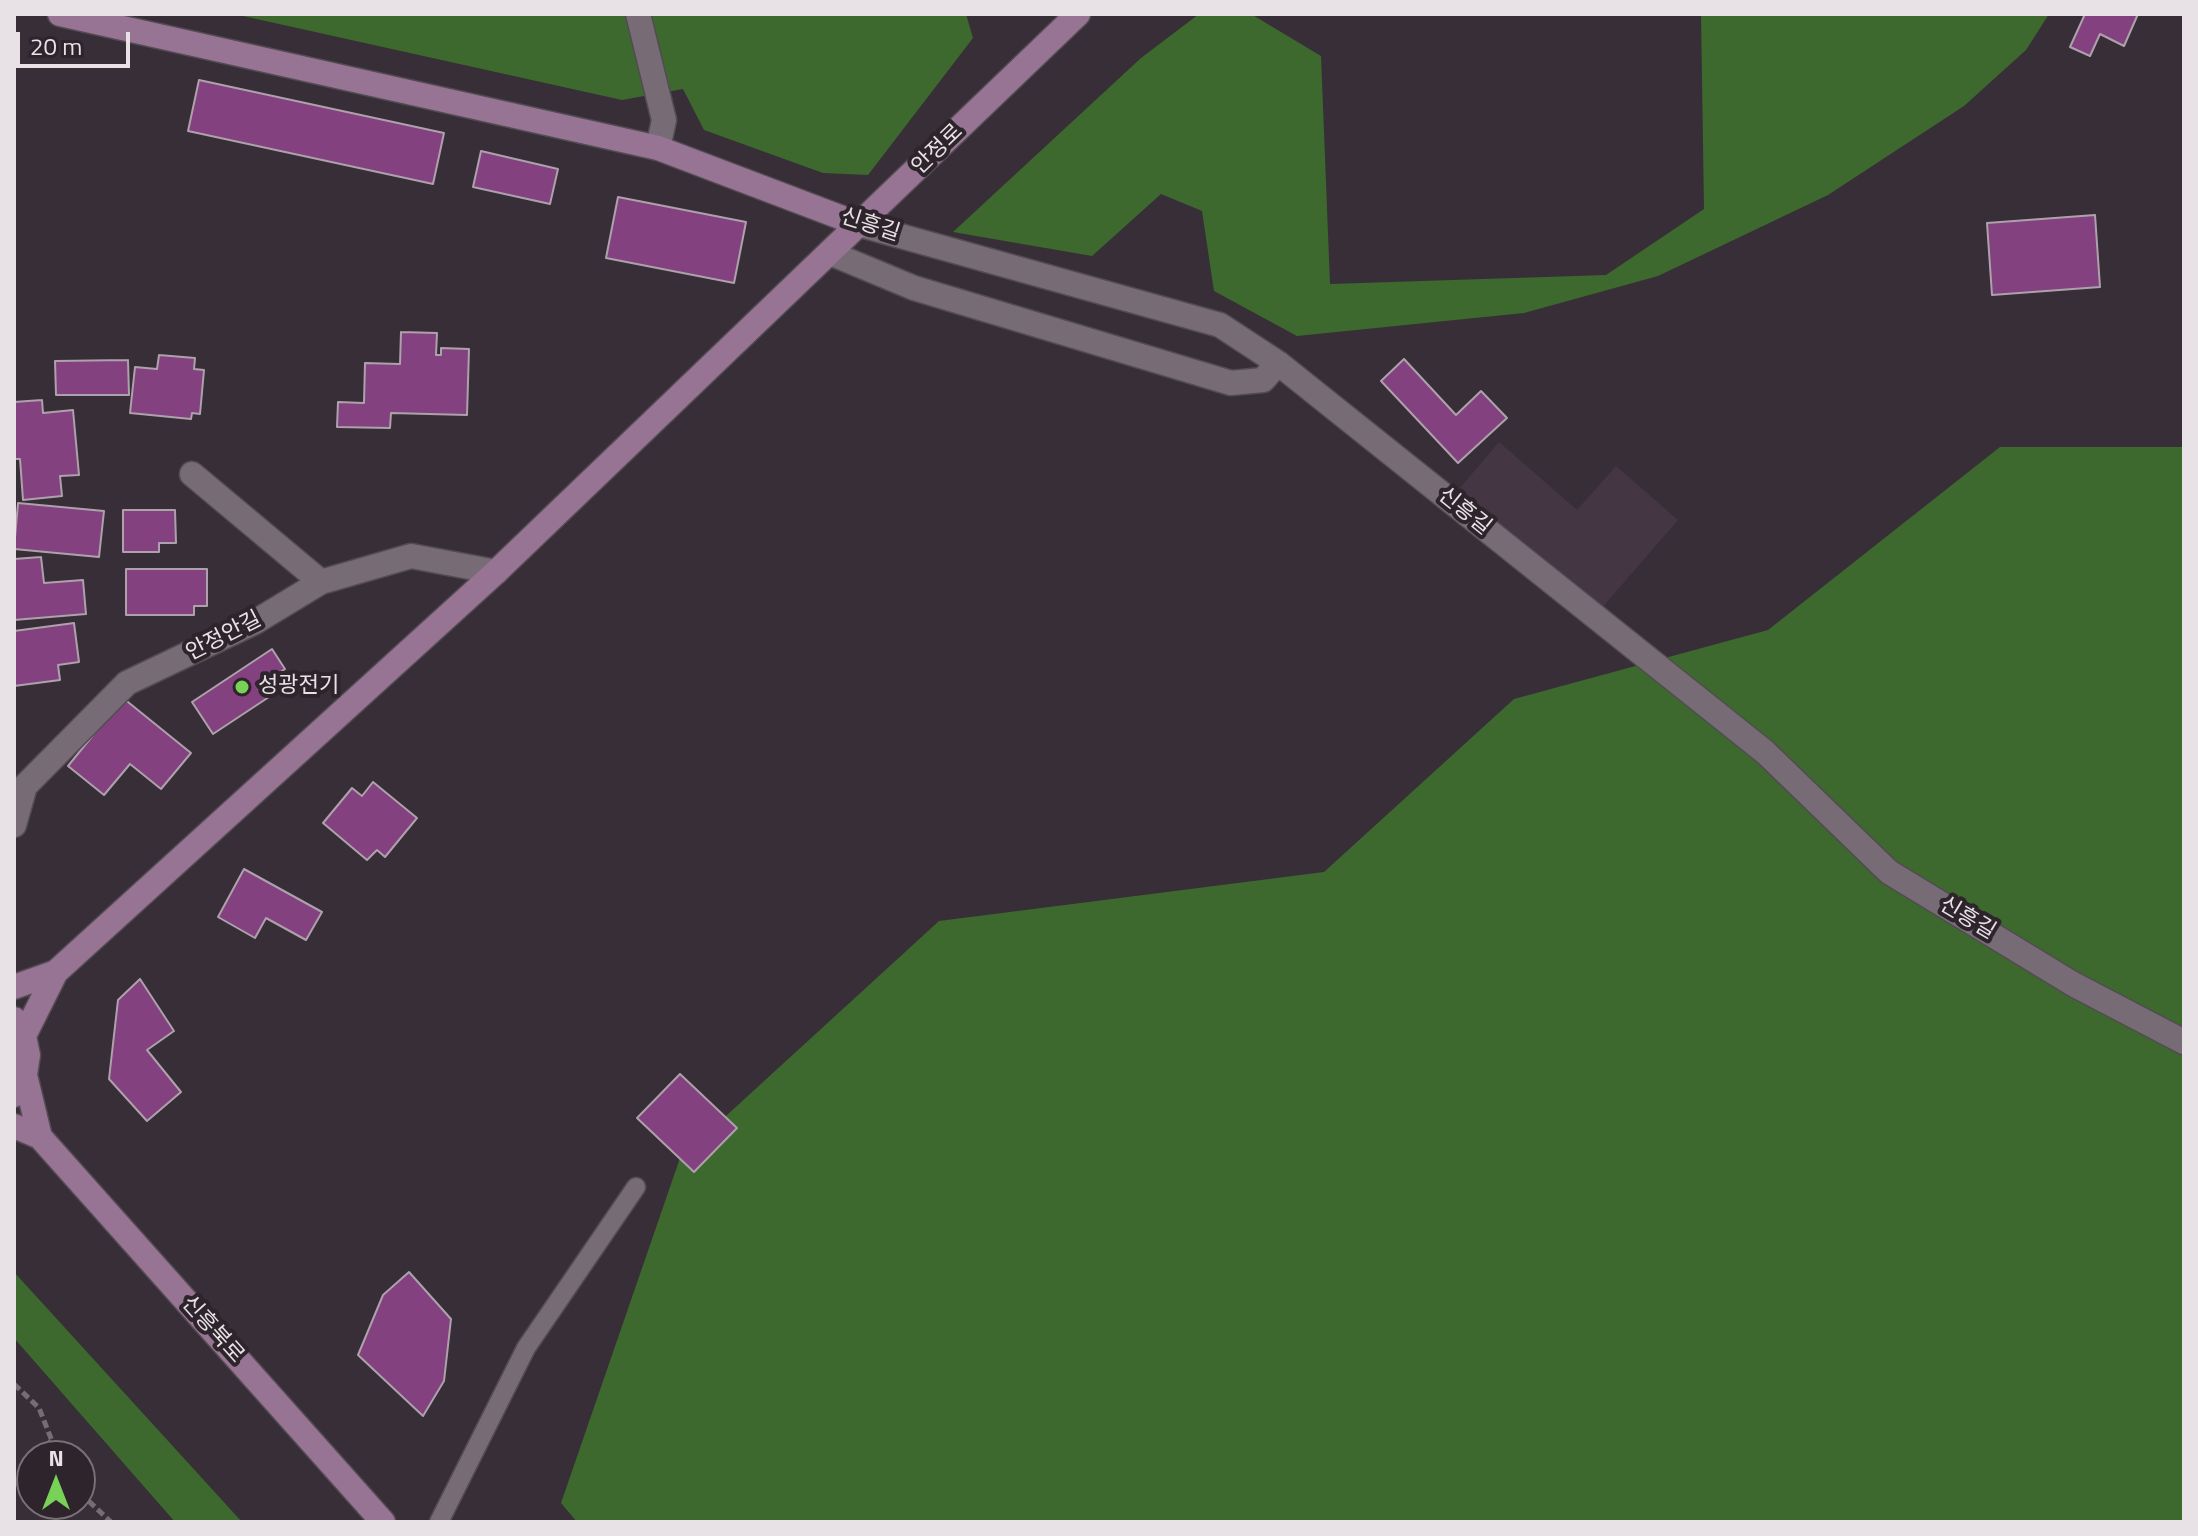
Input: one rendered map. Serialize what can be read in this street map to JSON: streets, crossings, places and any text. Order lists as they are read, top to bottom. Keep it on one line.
{"streets":{"street":["안정로","신흥길","안정안길","신흥북로"]},"crossings":[["안정로","신흥길"],["안정로","안정안길"]],"places":["성광전기"],"scale_bar":"20 m","north":"top"}
